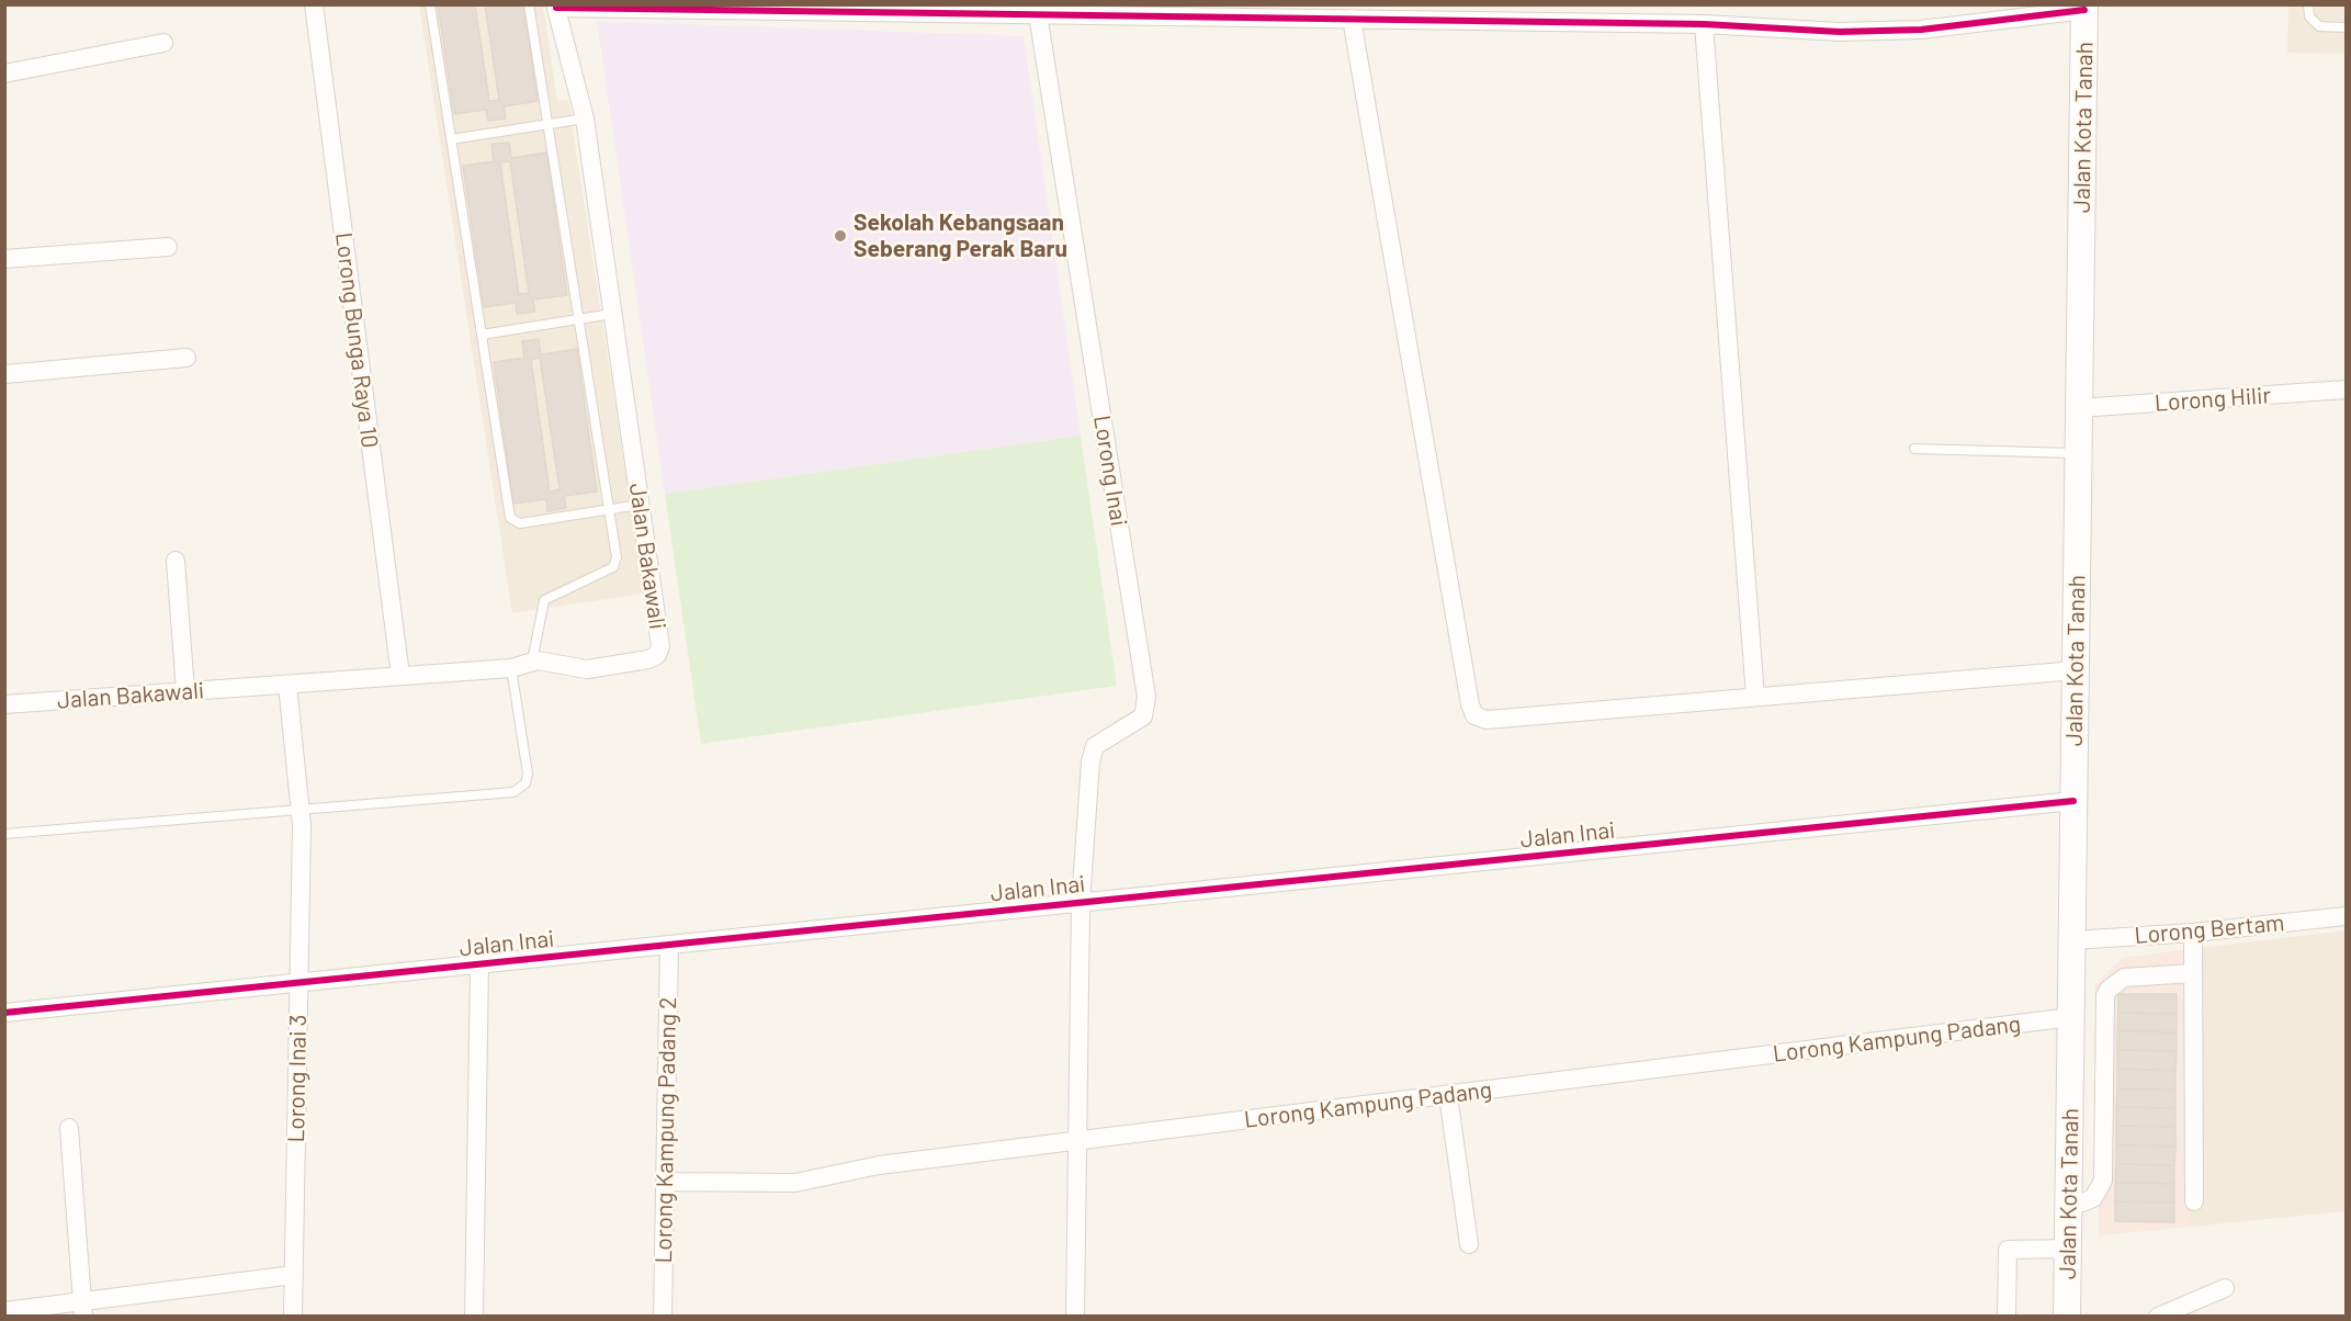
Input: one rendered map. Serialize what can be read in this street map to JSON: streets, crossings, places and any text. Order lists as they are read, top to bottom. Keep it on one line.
{"streets":{"street":["Jalan Kota Tanah","Lorong Bunga Raya 10","Lorong Hilir","Lorong Inai","Jalan Bakawali","Jalan Inai","Lorong Bertam","Lorong Kampung Padang","Lorong Inai 3","Lorong Kampung Padang 2"]},"crossings":[["Jalan Kota Tanah","Lorong Hilir"],["Jalan Kota Tanah","Jalan Inai"],["Jalan Kota Tanah","Lorong Bertam"],["Jalan Kota Tanah","Lorong Kampung Padang"],["Lorong Bunga Raya 10","Jalan Bakawali"],["Lorong Inai","Jalan Inai"],["Lorong Inai","Lorong Kampung Padang"],["Jalan Bakawali","Lorong Inai 3"],["Jalan Inai","Lorong Inai 3"],["Jalan Inai","Lorong Kampung Padang 2"],["Lorong Kampung Padang","Lorong Kampung Padang 2"]],"places":["Sekolah Kebangsaan Seberang Perak Baru"]}
